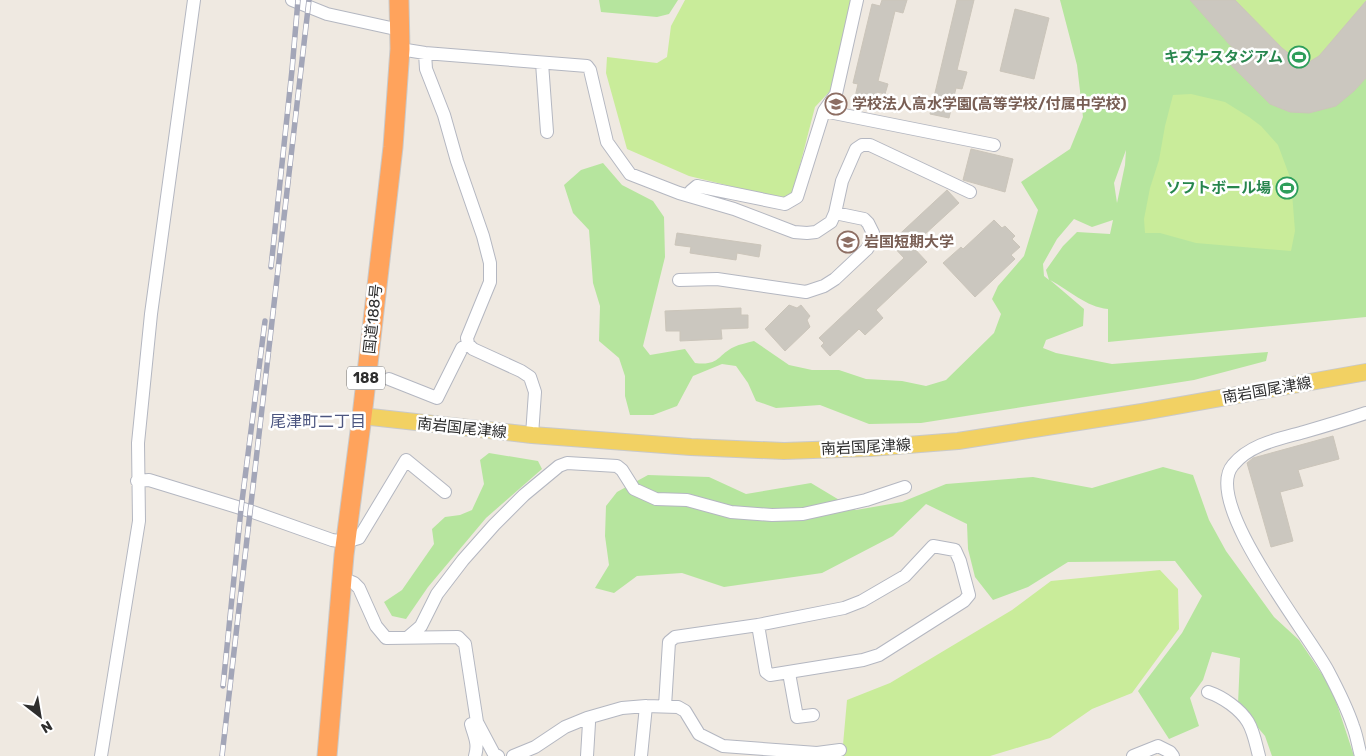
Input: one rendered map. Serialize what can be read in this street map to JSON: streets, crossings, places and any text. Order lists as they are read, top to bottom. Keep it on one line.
{"streets":{"highway":["国道188号","188"],"main road":["南岩国尾津線"]},"crossings":[["国道188号","南岩国尾津線"]],"districts":["尾津町二丁目"],"places":{"sports":["キズナスタジアム","ソフトボール場"],"school or university":["学校法人高水学園(高等学校/付属中学校)","岩国短期大学"]},"north":"bottom right"}
